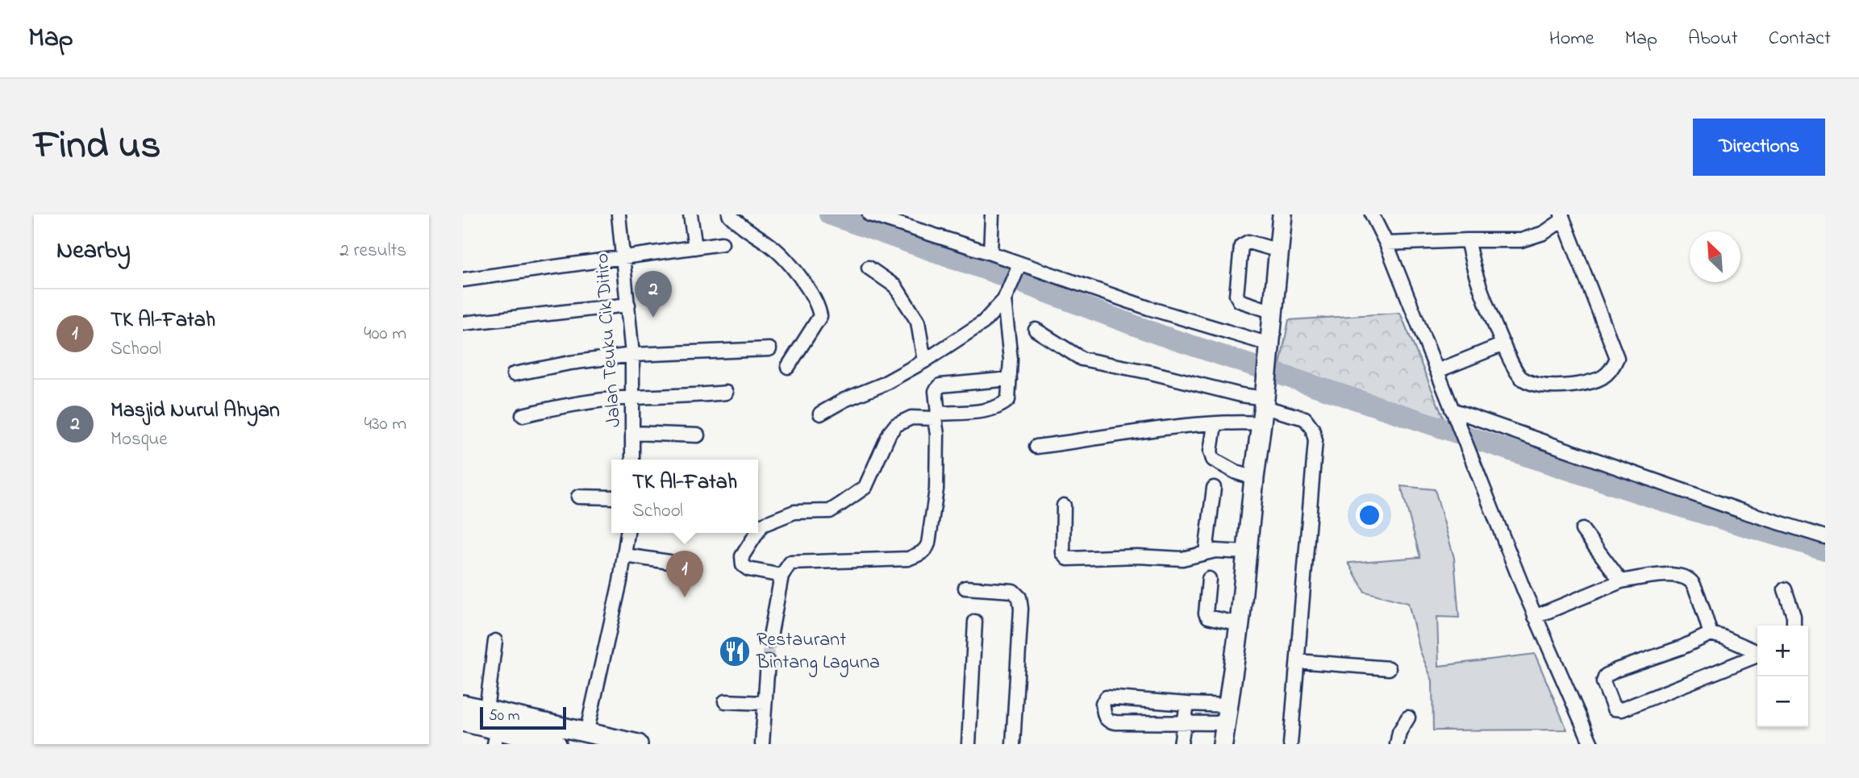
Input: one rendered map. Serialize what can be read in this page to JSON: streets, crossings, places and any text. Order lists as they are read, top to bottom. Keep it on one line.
{"streets":{"street":["Jalan Teuku Cik Ditiro"]},"places":{"restaurant":["Restaurant Bintang Laguna"]},"scale_bar":"50 m","north":"top left","page":{"header":"Map","nav":["Home","Map","About","Contact"],"title":"Find us","buttons":"Directions","heading":["Nearby","2 results"],"pins":["2","1"],"list":[{"mark":"1","name":"TK Al-Fatah","note":"School","value":"400 m"},{"mark":"2","name":"Masjid Nurul Ahyan","note":"Mosque","value":"430 m"}],"popup":["TK Al-Fatah","School"],"map_buttons":["+","−"],"scale":"50 m"}}
